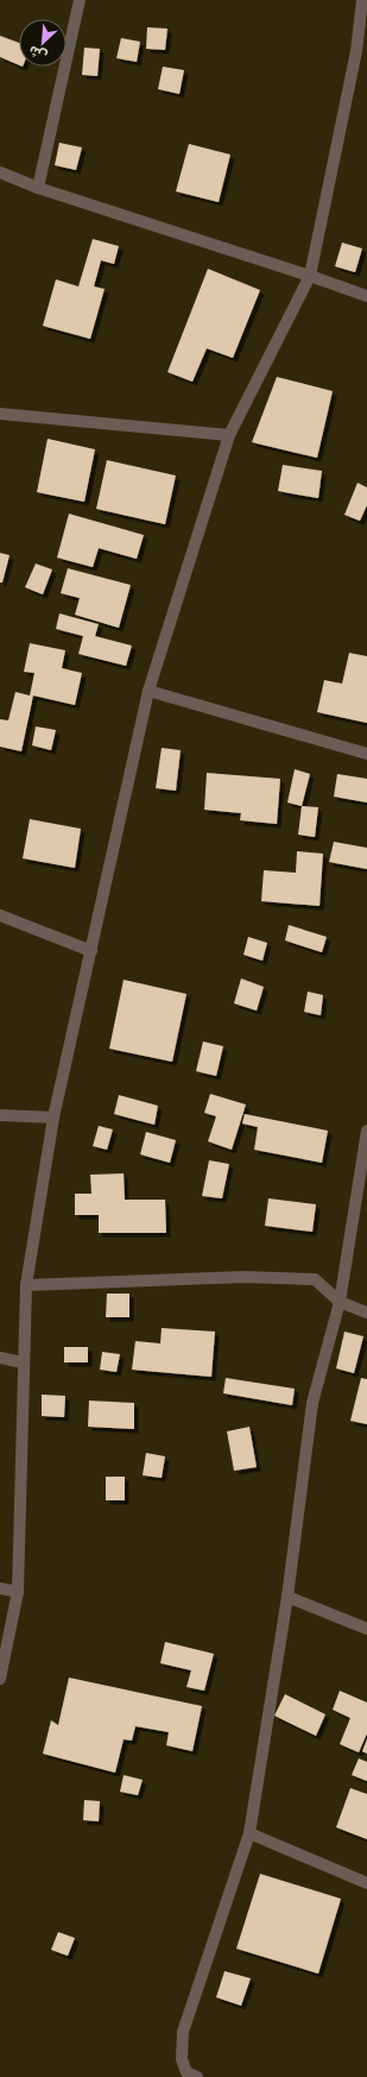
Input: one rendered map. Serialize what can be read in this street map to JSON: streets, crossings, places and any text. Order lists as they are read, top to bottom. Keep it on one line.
{"north":"bottom left"}
